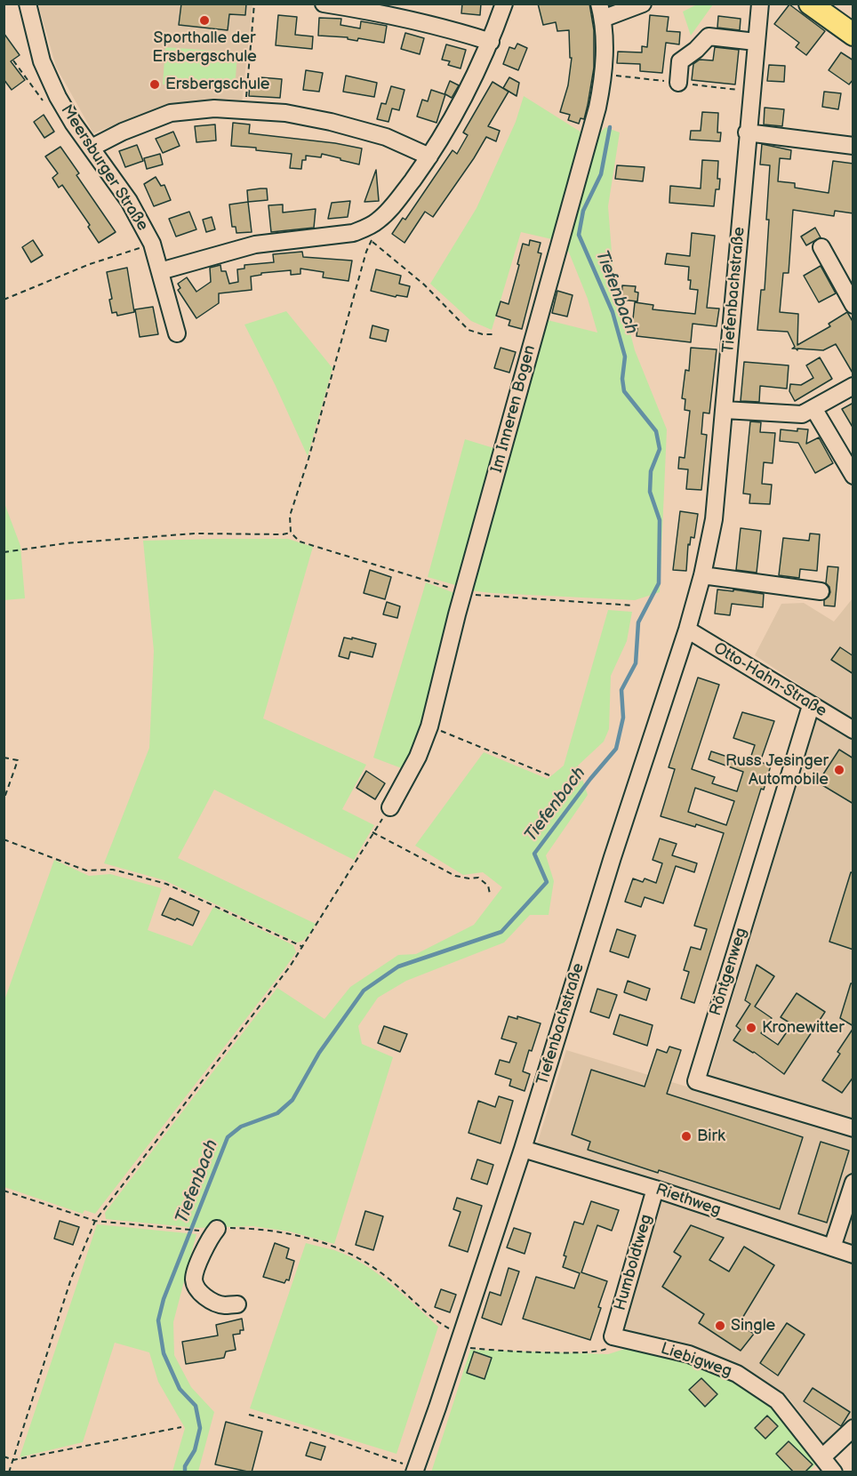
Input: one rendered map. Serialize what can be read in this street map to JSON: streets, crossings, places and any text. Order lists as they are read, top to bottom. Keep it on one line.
{"streets":{"street":["Meersburger Straße","Tiefenbachstraße","Im Inneren Bogen","Otto-Hahn-Straße","Röntgenweg","Riethweg","Humboldtweg","Liebigweg"]},"crossings":[["Tiefenbachstraße","Otto-Hahn-Straße"],["Tiefenbachstraße","Riethweg"],["Otto-Hahn-Straße","Röntgenweg"],["Riethweg","Humboldtweg"],["Humboldtweg","Liebigweg"]],"water":["Tiefenbach"],"places":["Sporthalle der Ersbergschule","Ersbergschule","Russ Jesinger Automobile","Kronewitter","Birk","Single"]}
